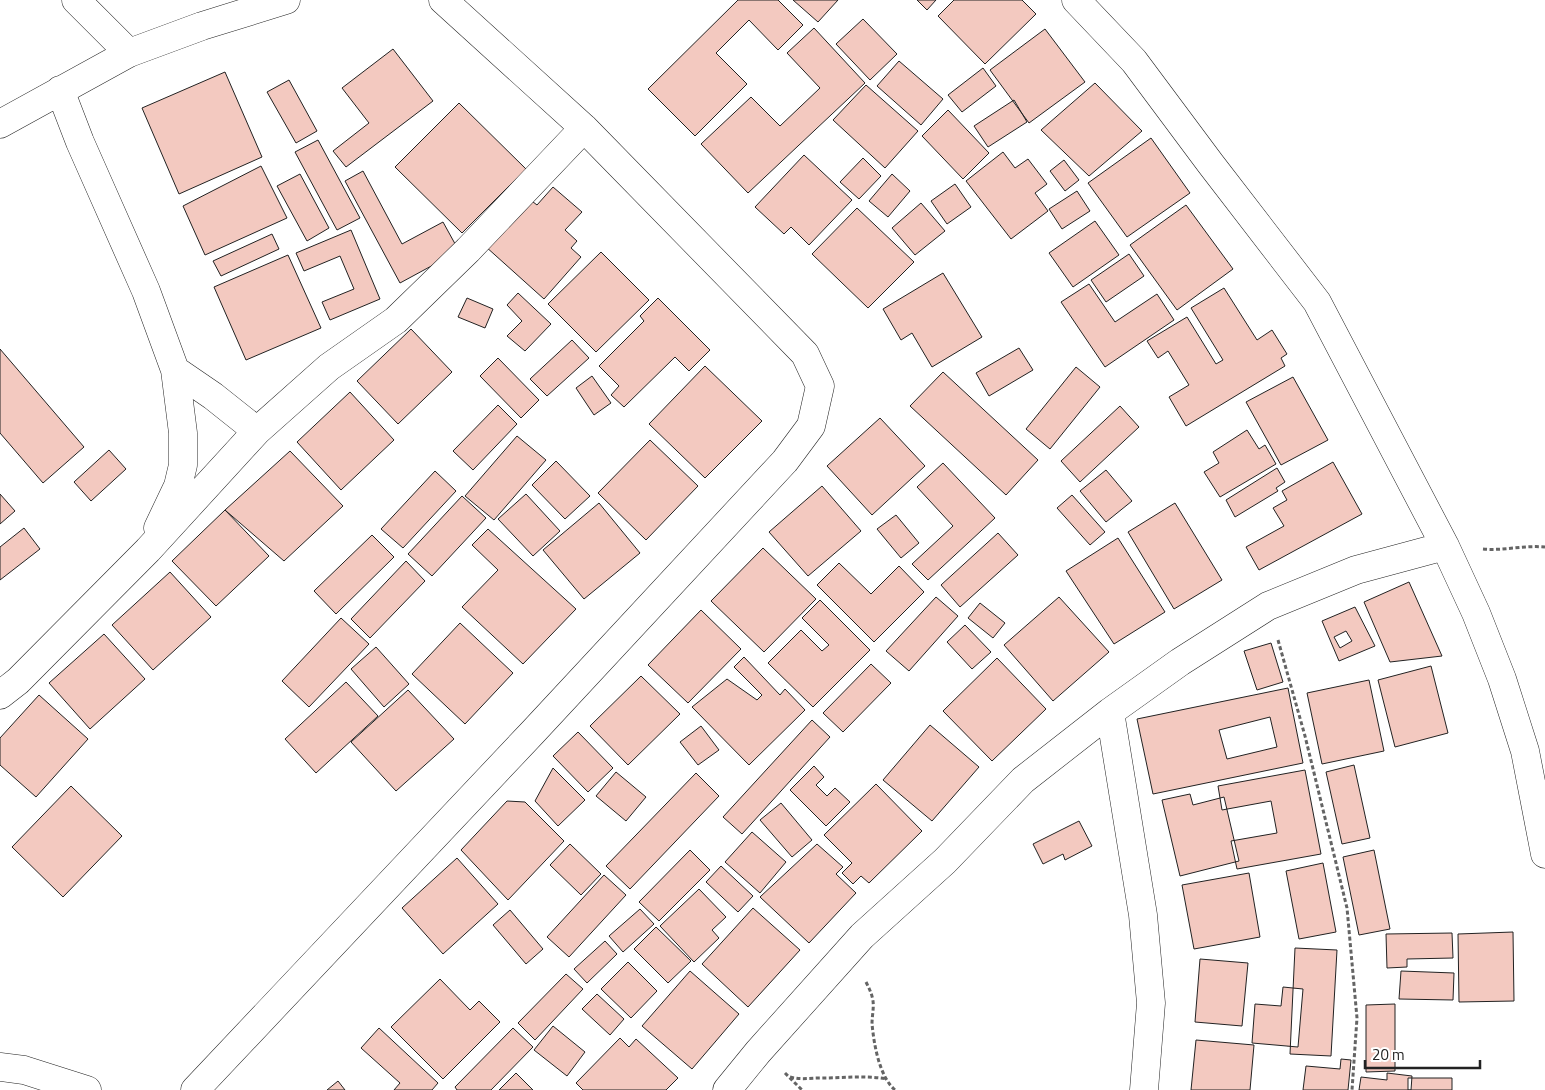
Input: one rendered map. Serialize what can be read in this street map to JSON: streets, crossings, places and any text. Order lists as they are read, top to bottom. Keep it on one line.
{"scale_bar":"20 m"}
